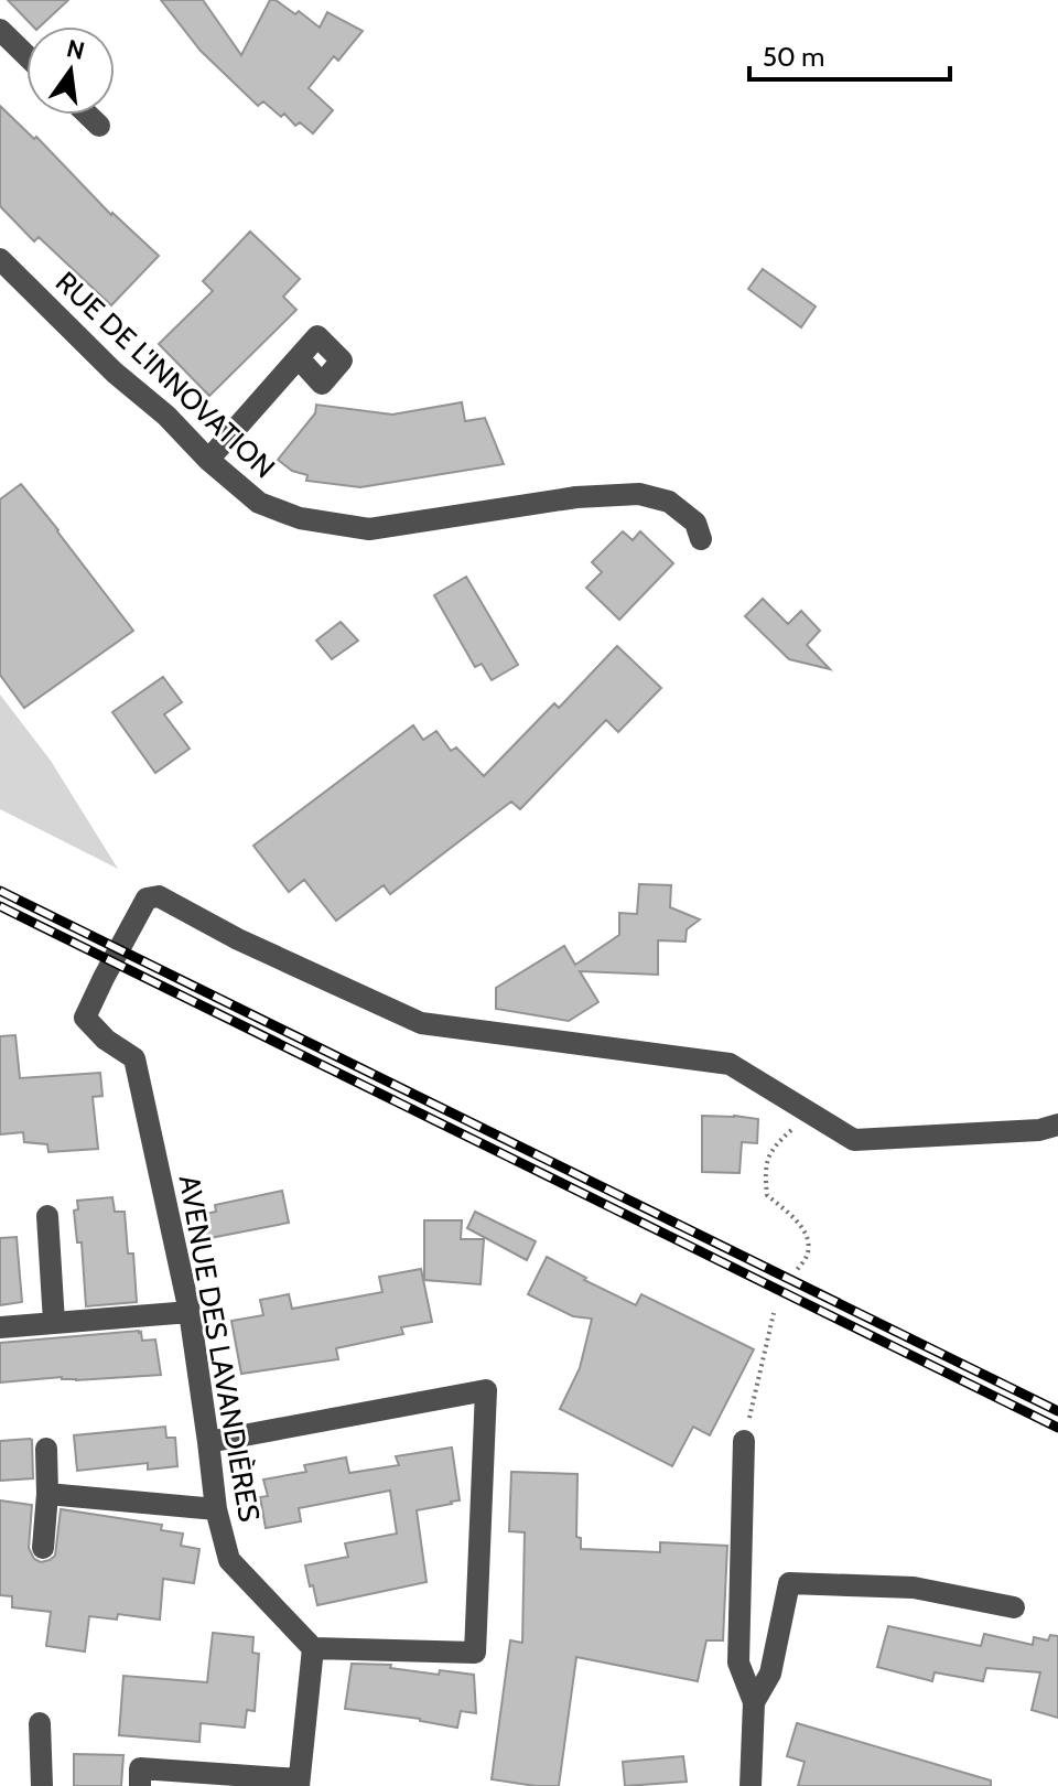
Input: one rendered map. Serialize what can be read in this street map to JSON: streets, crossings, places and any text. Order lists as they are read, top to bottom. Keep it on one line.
{"streets":{"street":["RUE DE L'INNOVATION","AVENUE DES LAVANDIÈRES"]},"scale_bar":"50 m","north":"top"}
